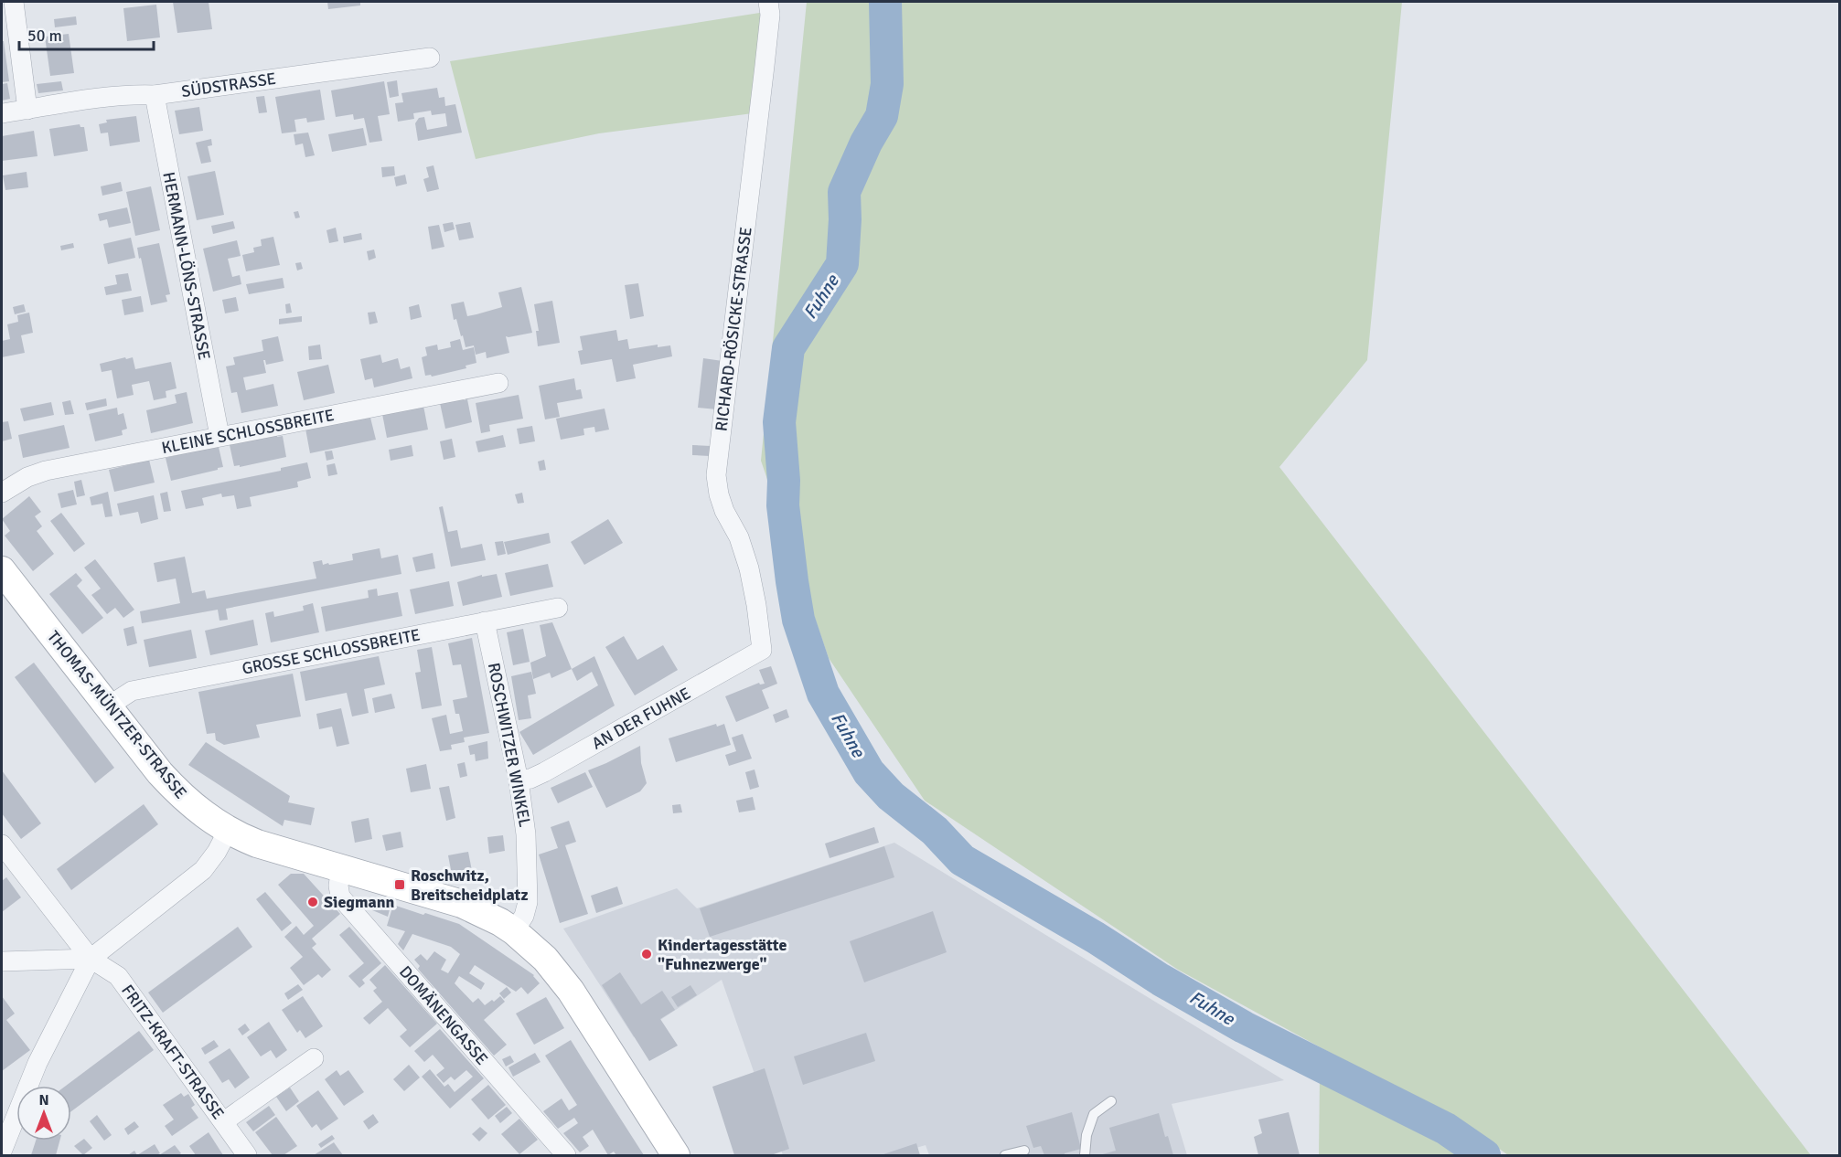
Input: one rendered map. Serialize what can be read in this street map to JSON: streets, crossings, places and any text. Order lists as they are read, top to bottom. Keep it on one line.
{"streets":{"main road":["THOMAS-MÜNTZER-STRASSE"],"street":["SÜDSTRASSE","HERMANN-LÖNS-STRASSE","RICHARD-RÖSICKE-STRASSE","KLEINE SCHLOSSBREITE","GROSSE SCHLOSSBREITE","AN DER FUHNE","ROSCHWITZER WINKEL","DOMÄNENGASSE","FRITZ-KRAFT-STRASSE"]},"crossings":[["SÜDSTRASSE","HERMANN-LÖNS-STRASSE"],["HERMANN-LÖNS-STRASSE","KLEINE SCHLOSSBREITE"],["RICHARD-RÖSICKE-STRASSE","AN DER FUHNE"],["GROSSE SCHLOSSBREITE","THOMAS-MÜNTZER-STRASSE"],["GROSSE SCHLOSSBREITE","ROSCHWITZER WINKEL"],["THOMAS-MÜNTZER-STRASSE","ROSCHWITZER WINKEL"],["THOMAS-MÜNTZER-STRASSE","DOMÄNENGASSE"],["AN DER FUHNE","ROSCHWITZER WINKEL"]],"water":["Fuhne"],"places":{"transit":["Roschwitz, Breitscheidplatz"],"other":["Siegmann","Kindertagesstätte \"Fuhnezwerge\""]},"scale_bar":"50 m","north":"top"}
